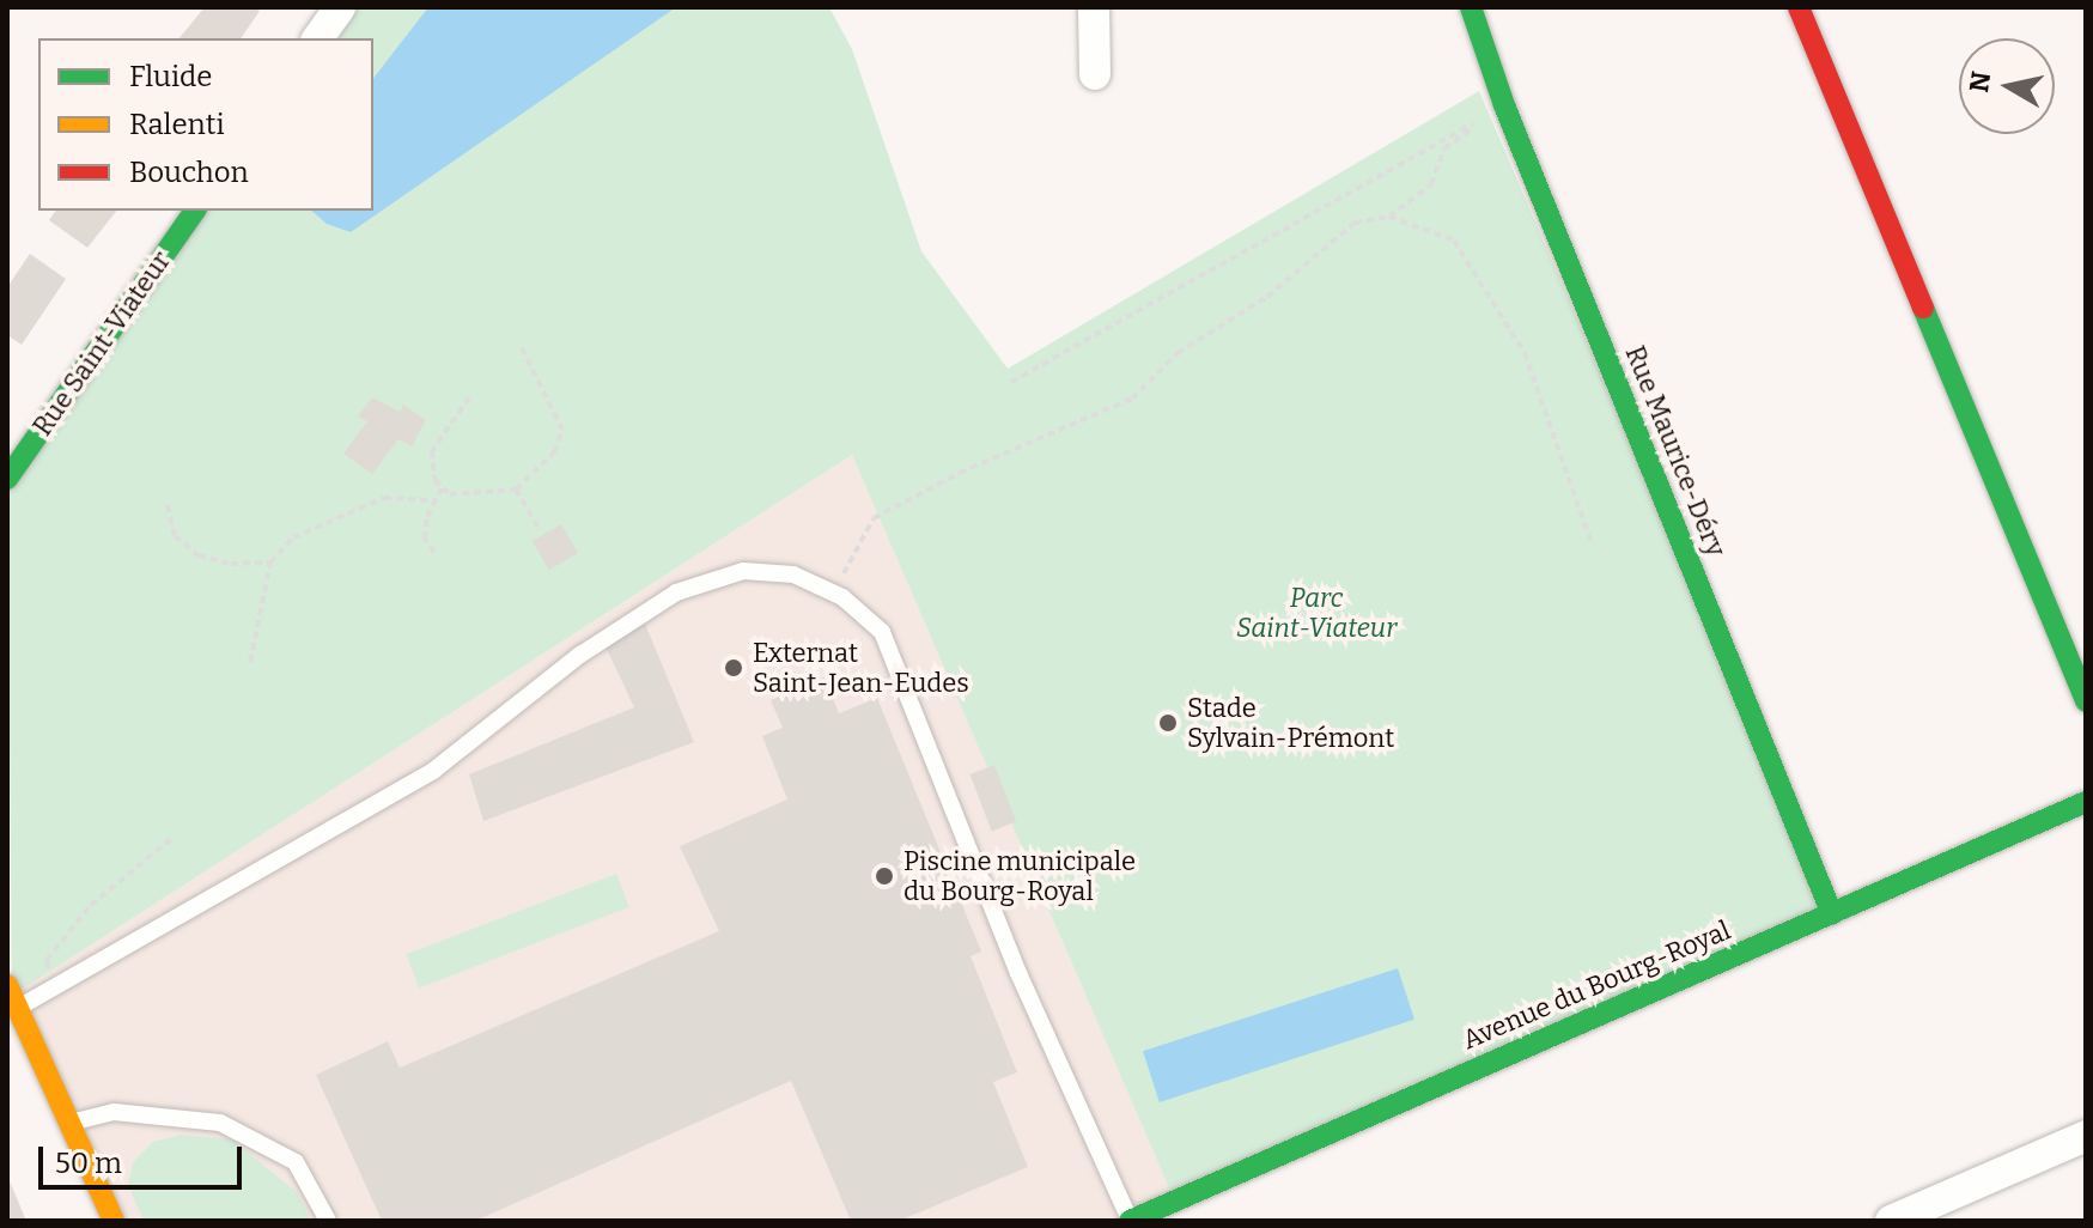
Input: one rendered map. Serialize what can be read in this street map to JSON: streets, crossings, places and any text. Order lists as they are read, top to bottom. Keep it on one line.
{"streets":{"street":["Rue Saint-Viateur","Rue Maurice-Déry","Avenue du Bourg-Royal"]},"crossings":[["Rue Maurice-Déry","Avenue du Bourg-Royal"]],"parks":["Parc Saint-Viateur"],"places":["Externat Saint-Jean-Eudes","Stade Sylvain-Prémont","Piscine municipale du Bourg-Royal"],"legend":["Fluide","Ralenti","Bouchon"],"scale_bar":"50 m","north":"left"}
